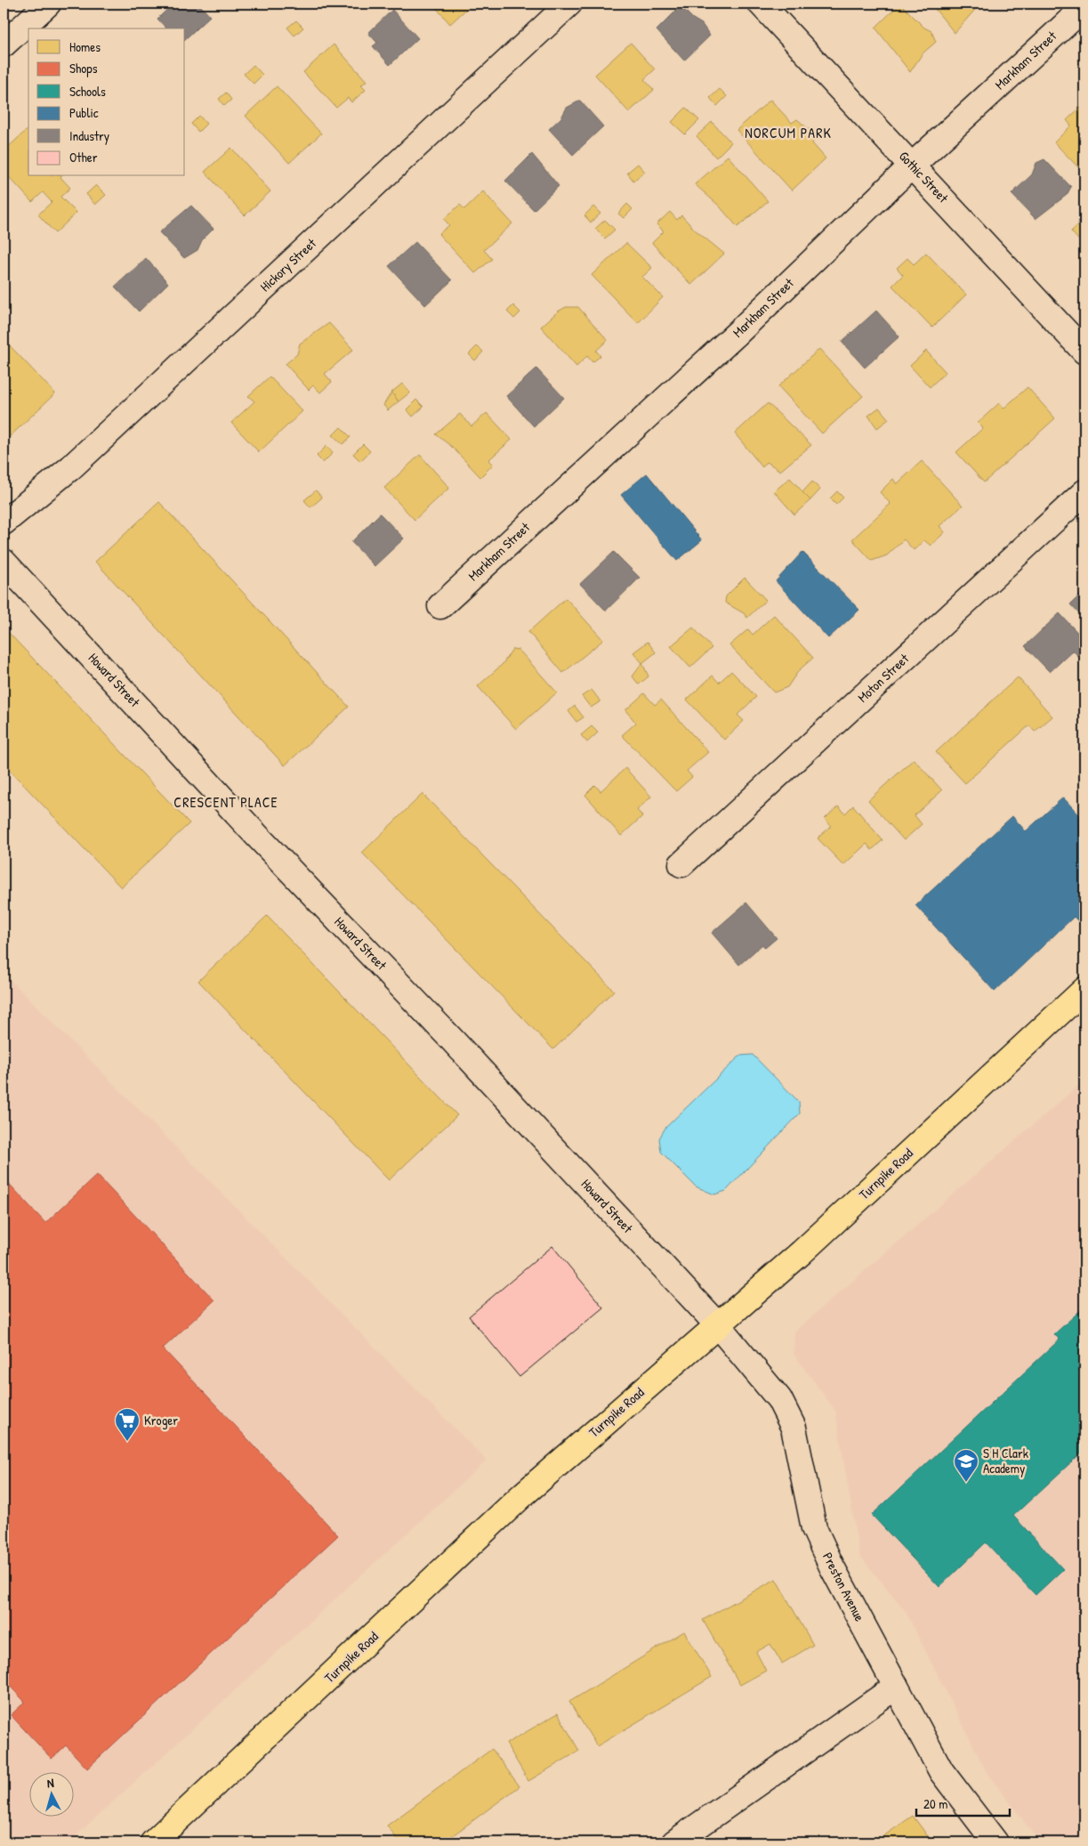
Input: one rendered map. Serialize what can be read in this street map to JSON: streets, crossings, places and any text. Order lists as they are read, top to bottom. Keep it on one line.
{"streets":{"main road":["Turnpike Road"],"street":["Markham Street","Gothic Street","Hickory Street","Moton Street","Howard Street","Preston Avenue"]},"crossings":[["Markham Street","Gothic Street"],["Howard Street","Turnpike Road"],["Howard Street","Preston Avenue"],["Turnpike Road","Preston Avenue"]],"districts":["NORCUM PARK","CRESCENT PLACE"],"places":{"supermarket":["Kroger"],"school or university":["S H Clark Academy"]},"legend":["Homes","Shops","Schools","Public","Industry","Other"],"scale_bar":"20 m","north":"top"}
